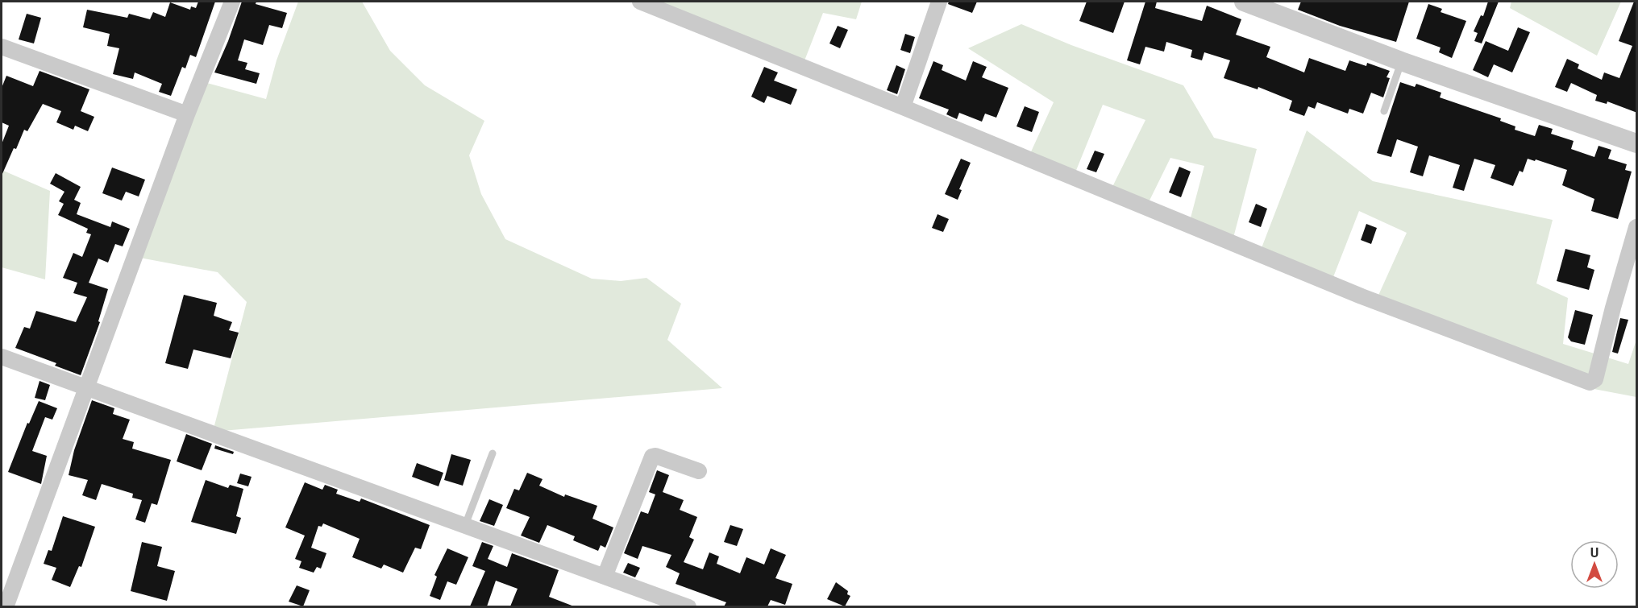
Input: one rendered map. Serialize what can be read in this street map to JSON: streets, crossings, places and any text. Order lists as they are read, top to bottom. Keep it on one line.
{"north":"top"}
